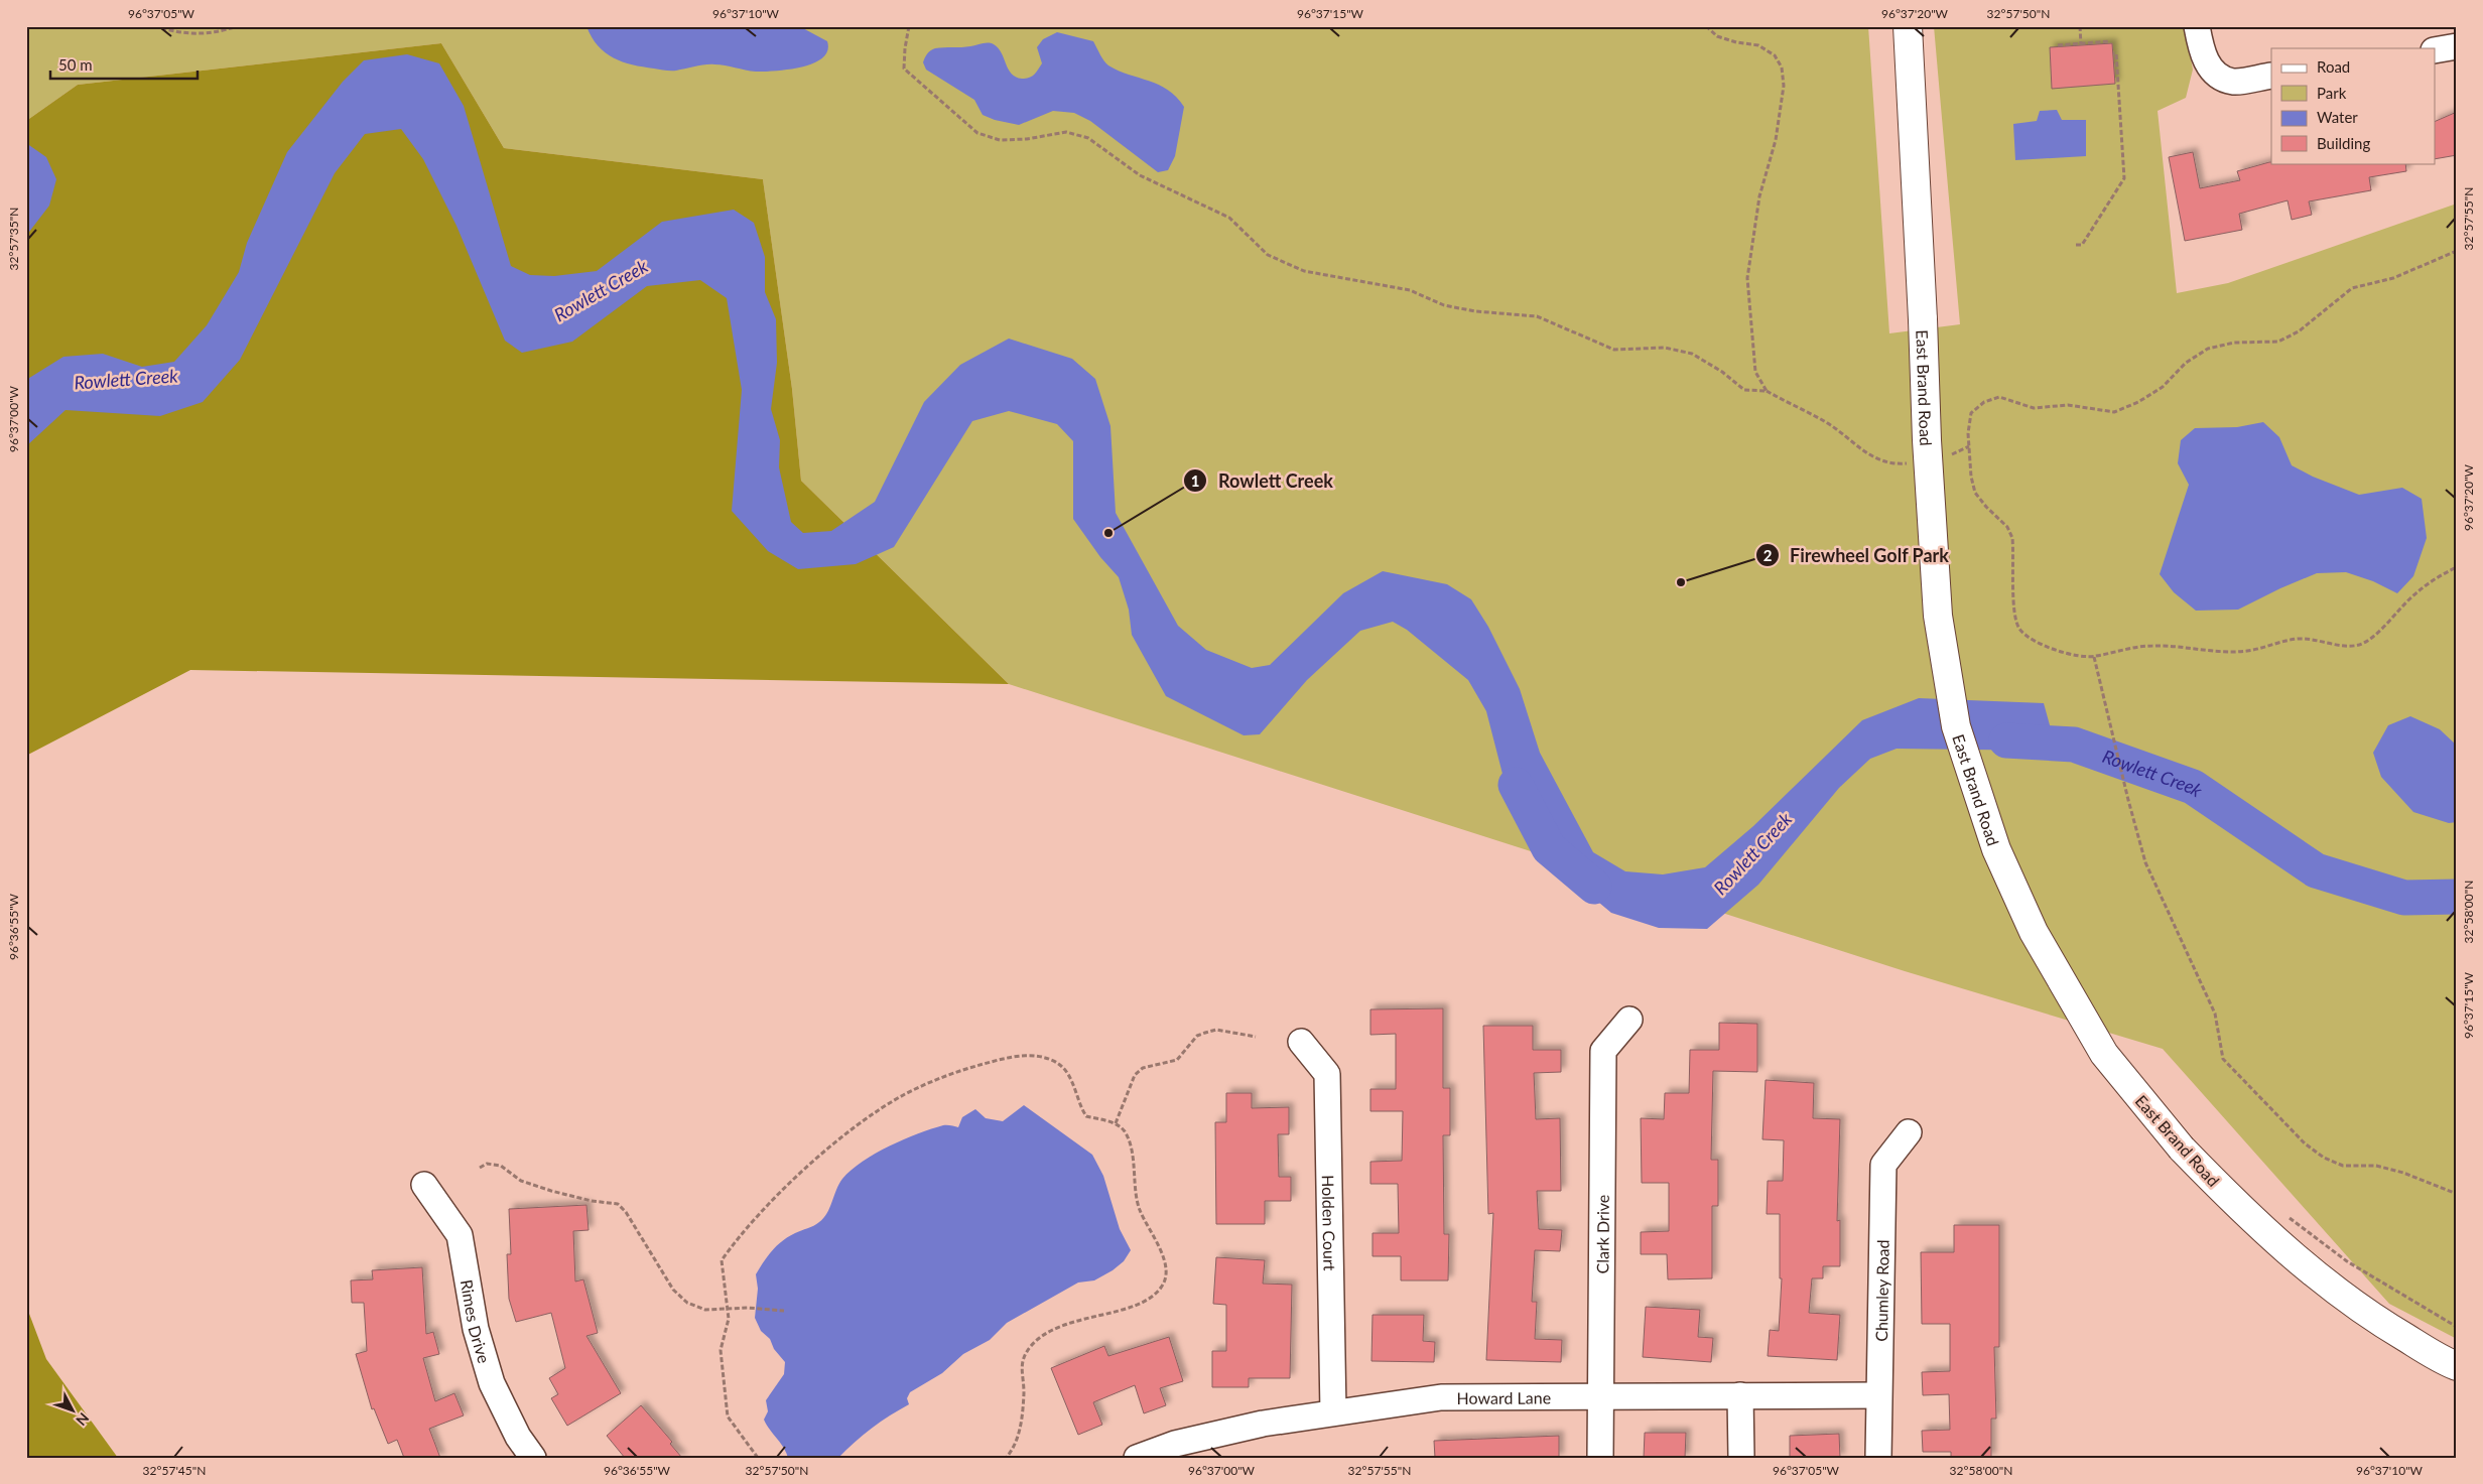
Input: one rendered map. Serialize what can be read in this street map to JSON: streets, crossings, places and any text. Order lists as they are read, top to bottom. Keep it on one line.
{"streets":{"main road":["East Brand Road"],"street":["Holden Court","Clark Drive","Chumley Road","Rimes Drive","Howard Lane"]},"crossings":[["Holden Court","Howard Lane"],["Clark Drive","Howard Lane"],["Chumley Road","Howard Lane"]],"water":["Rowlett Creek"],"places":["Rowlett Creek","Firewheel Golf Park"],"legend":["Road","Park","Water","Building"],"scale_bar":"50 m","north":"bottom right","coordinates":["96°37'05\"W","96°37'10\"W","96°37'15\"W","96°37'20\"W","32°57'50\"N","32°57'55\"N","32°57'35\"N","96°37'00\"W","32°58'00\"N","96°36'55\"W","32°57'45\"N"]}
